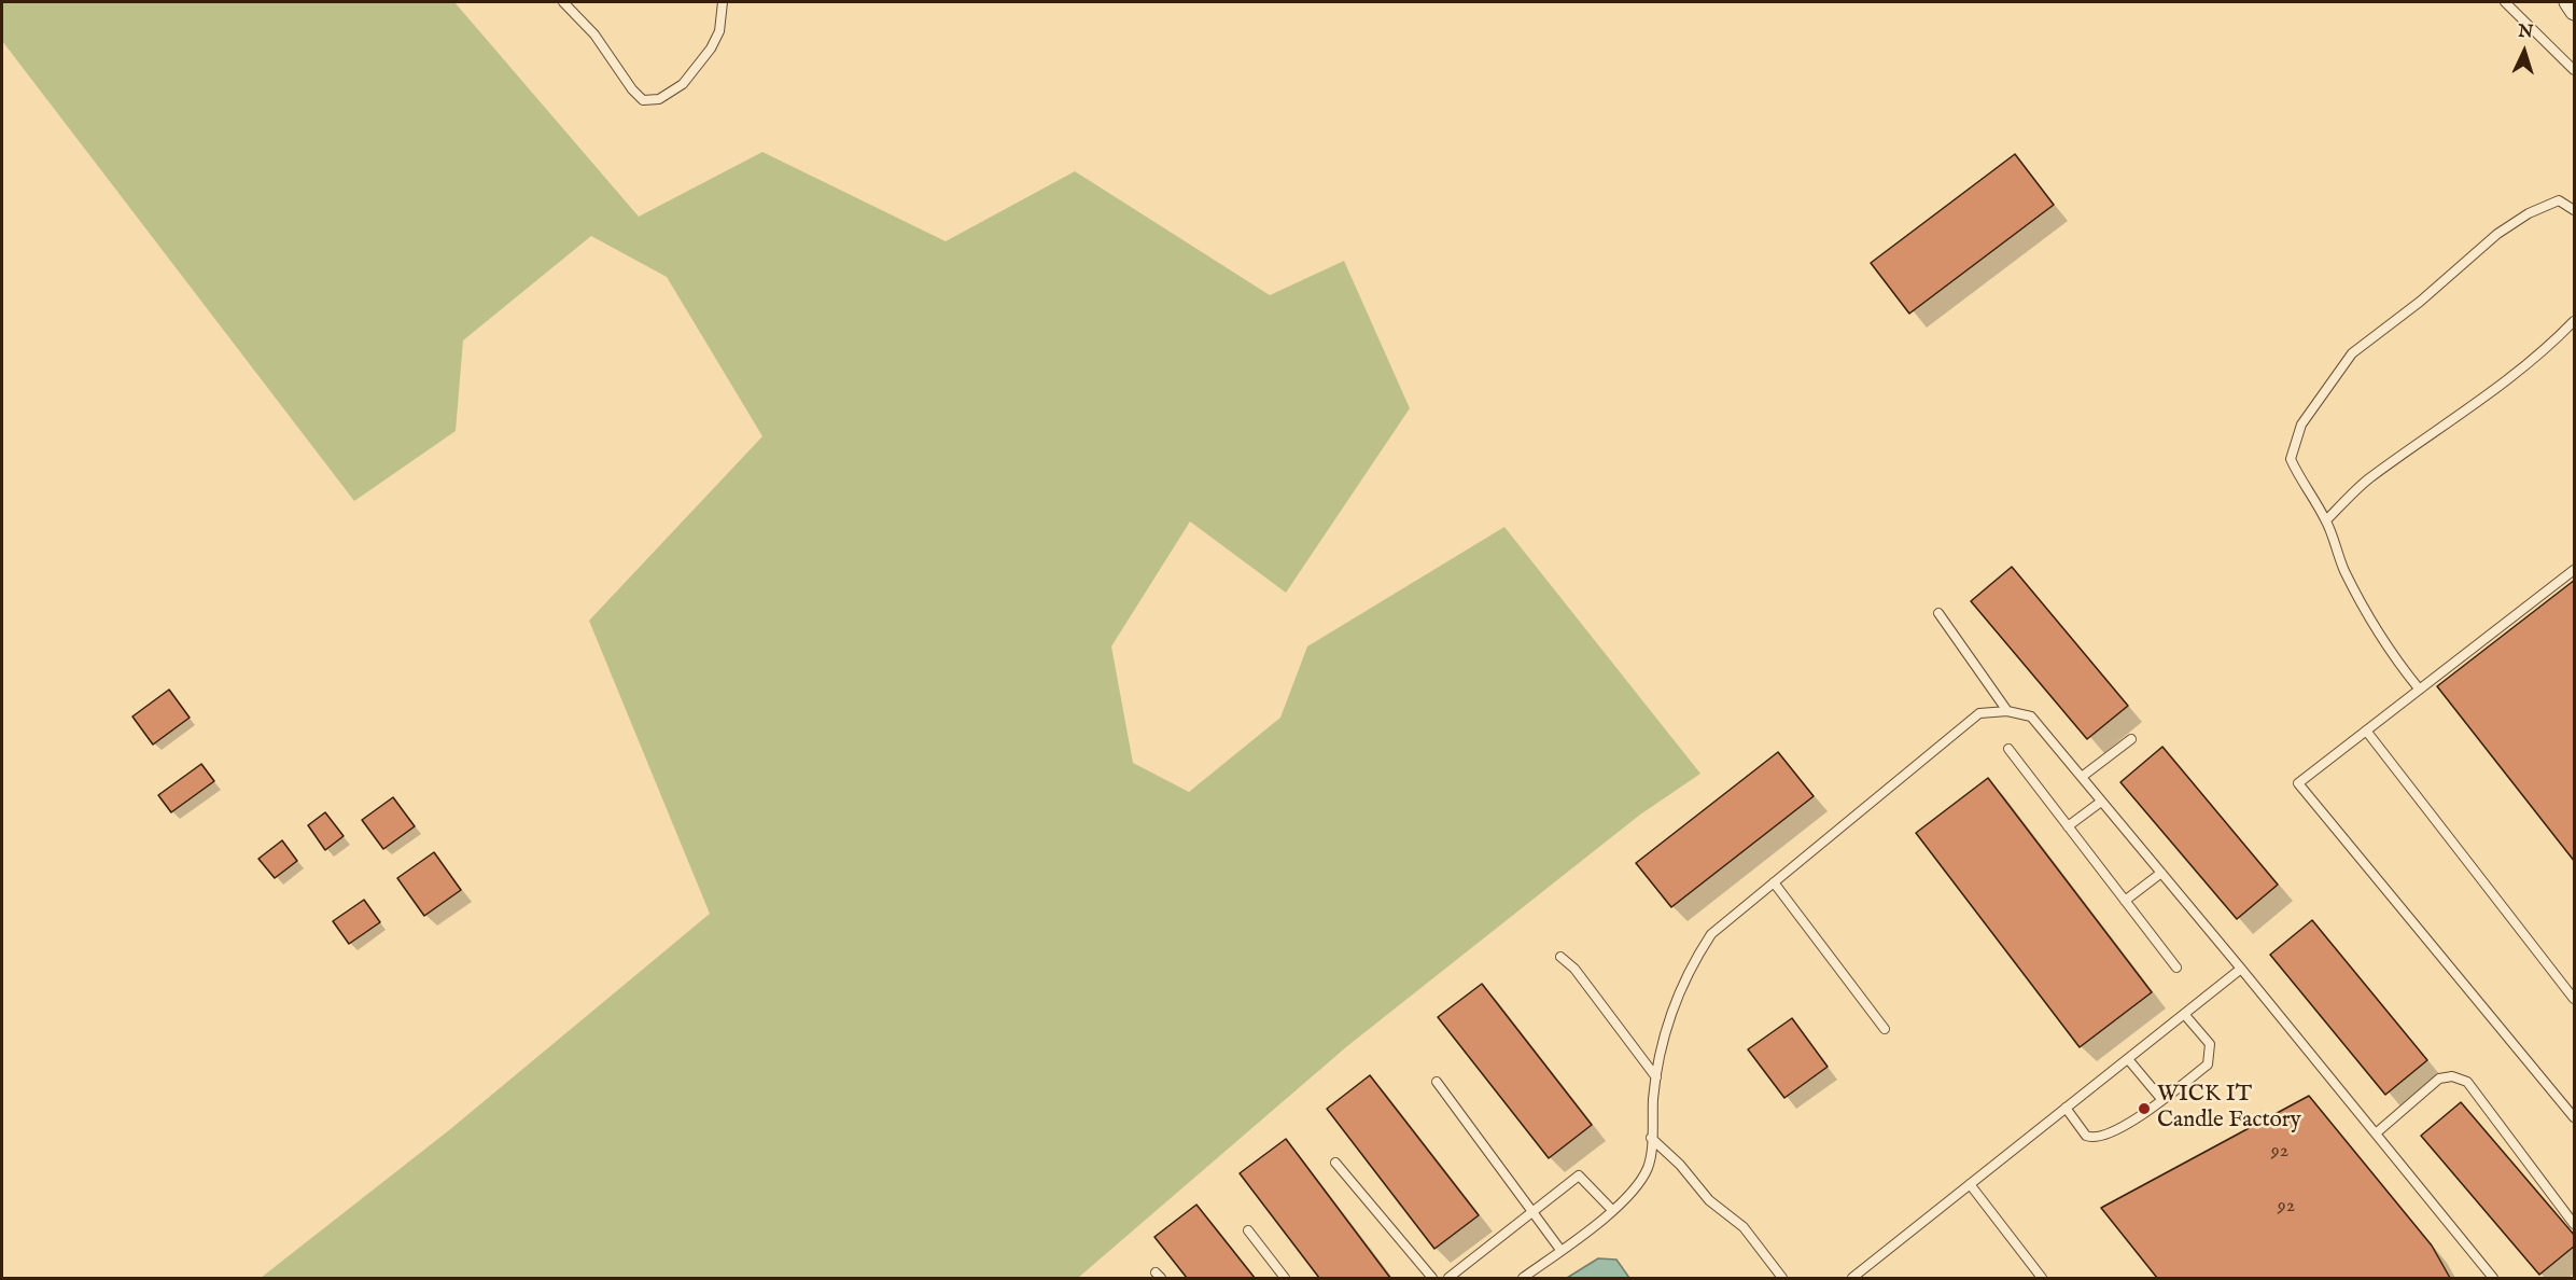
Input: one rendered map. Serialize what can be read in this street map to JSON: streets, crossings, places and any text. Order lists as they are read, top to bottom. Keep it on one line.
{"places":["WICK IT Candle Factory"],"house_numbers":["92","92"],"north":"top"}
